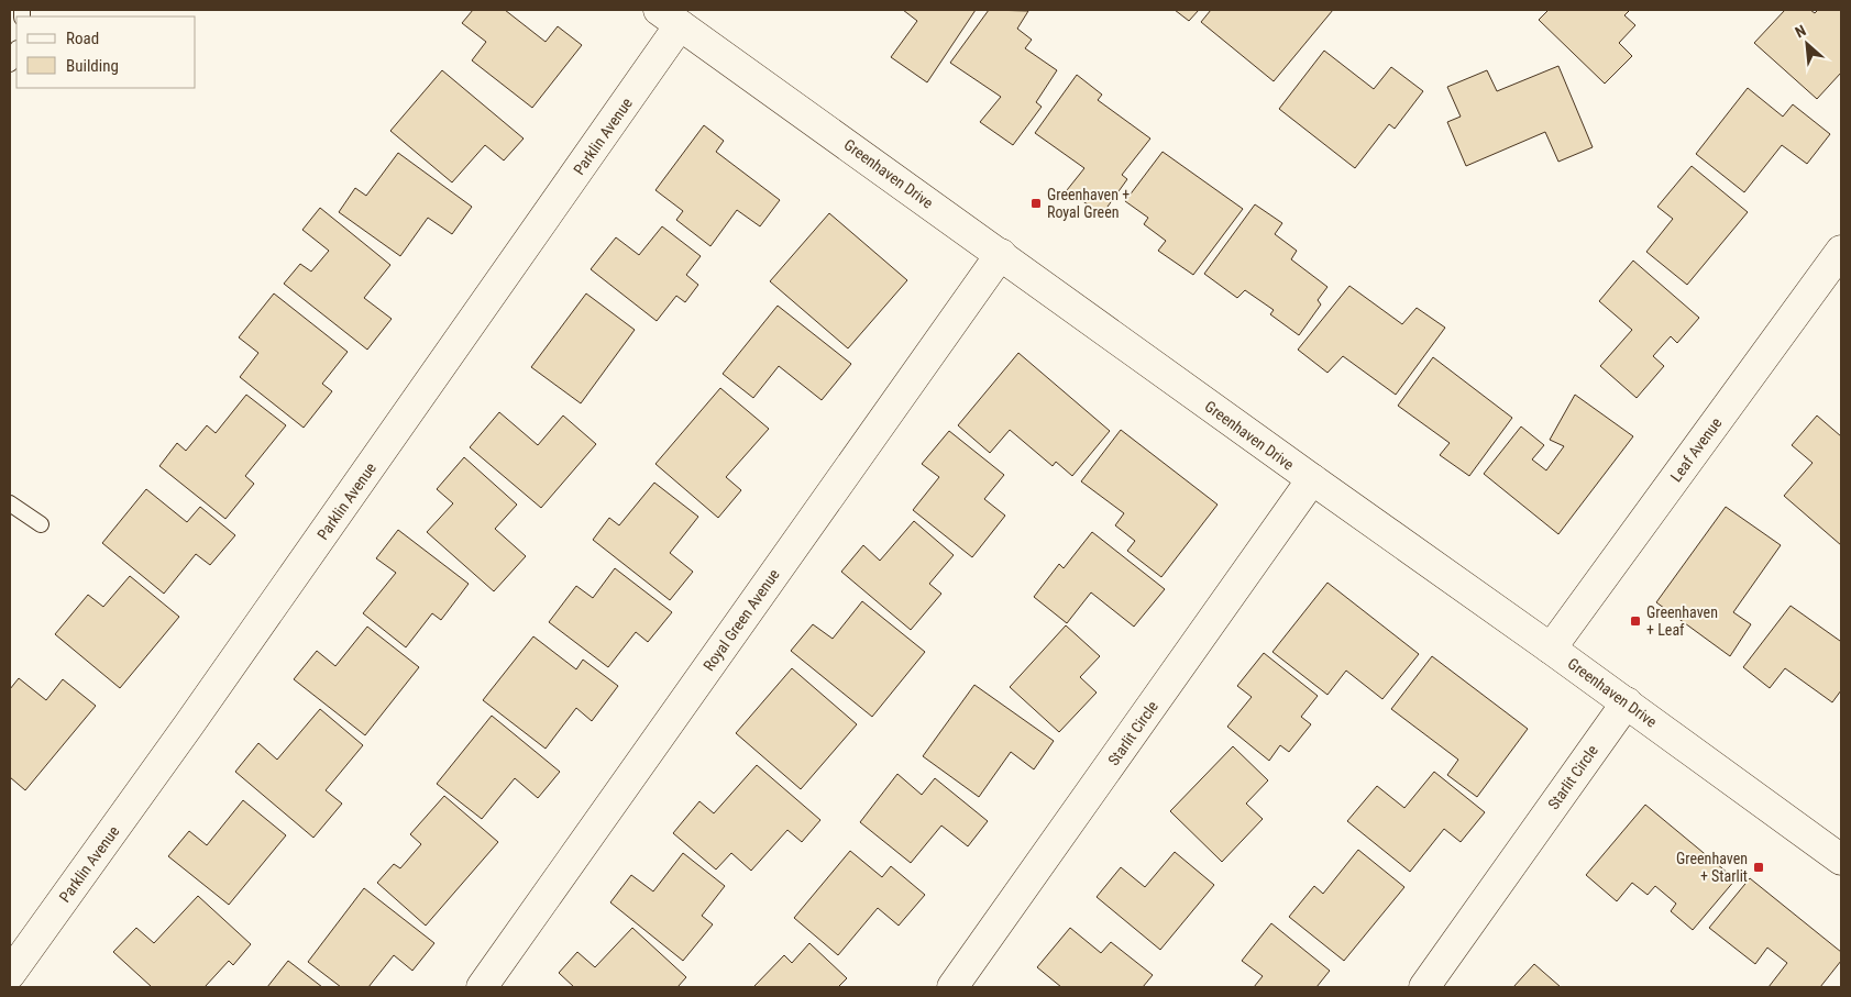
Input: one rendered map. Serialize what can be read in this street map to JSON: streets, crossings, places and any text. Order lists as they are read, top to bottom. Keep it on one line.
{"streets":{"street":["Parklin Avenue","Greenhaven Drive","Leaf Avenue","Royal Green Avenue","Starlit Circle"]},"crossings":[["Parklin Avenue","Greenhaven Drive"],["Greenhaven Drive","Leaf Avenue"],["Greenhaven Drive","Royal Green Avenue"],["Greenhaven Drive","Starlit Circle"]],"places":{"transit":["Greenhaven + Royal Green","Greenhaven + Leaf","Greenhaven + Starlit"]},"legend":["Road","Building"],"north":"top left"}
